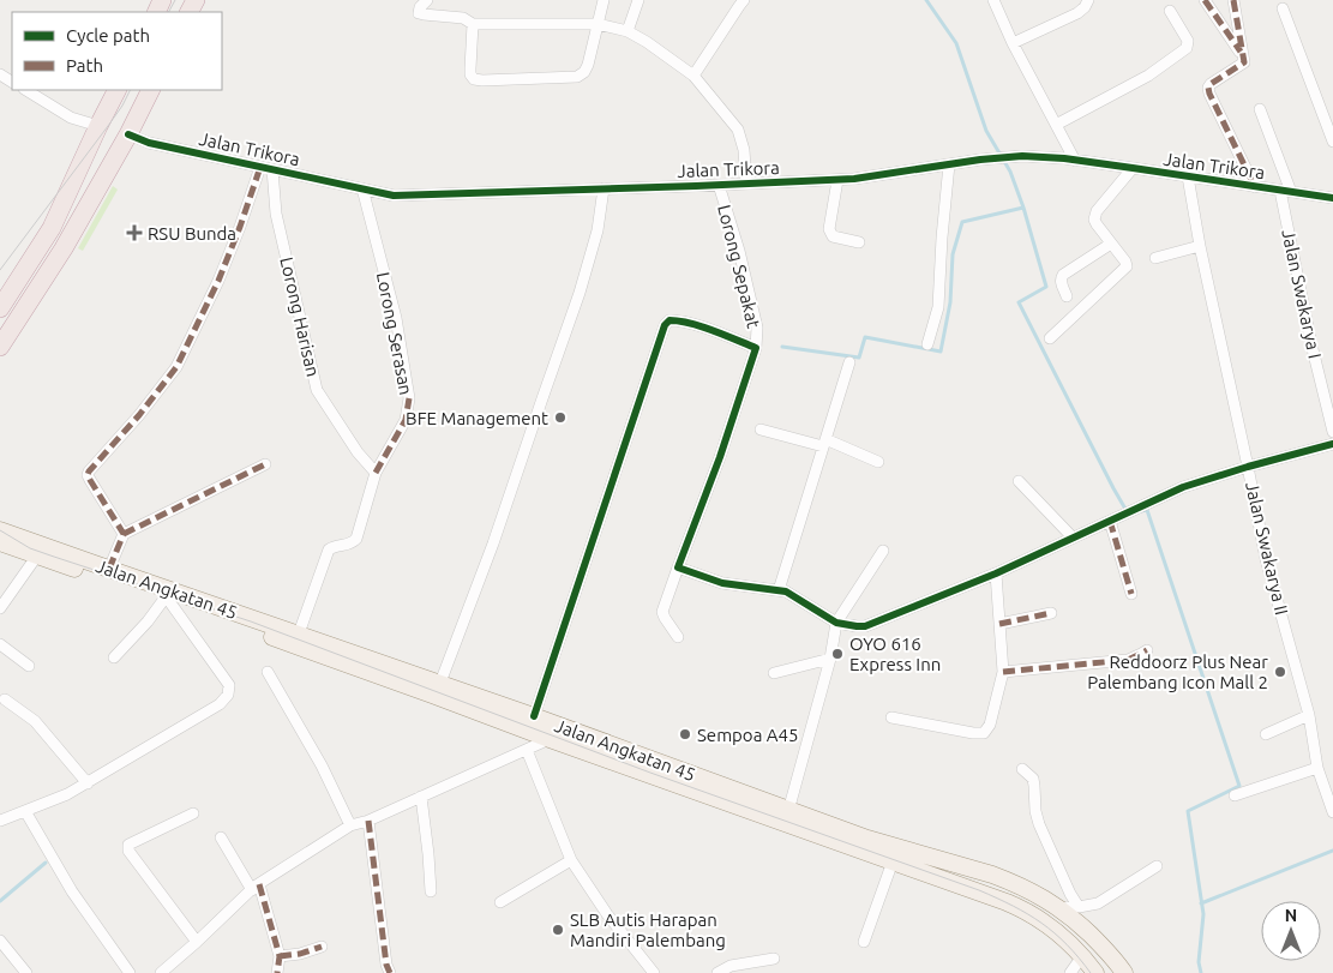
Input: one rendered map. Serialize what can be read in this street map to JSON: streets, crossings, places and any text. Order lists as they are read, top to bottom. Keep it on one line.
{"streets":{"main road":["Jalan Angkatan 45"],"street":["Jalan Trikora","Lorong Sepakat","Jalan Swakarya I","Lorong Harisan","Lorong Serasan","Jalan Swakarya II"]},"crossings":[["Jalan Trikora","Lorong Sepakat"],["Jalan Trikora","Jalan Swakarya I"],["Jalan Trikora","Lorong Harisan"],["Jalan Trikora","Lorong Serasan"],["Jalan Trikora","Jalan Swakarya II"],["Lorong Harisan","Lorong Serasan"]],"places":{"health":["RSU Bunda"],"other":["BFE Management","OYO 616 Express Inn","Reddoorz Plus Near Palembang Icon Mall 2","Sempoa A45","SLB Autis Harapan Mandiri Palembang"]},"legend":["Cycle path","Path"],"north":"top"}
